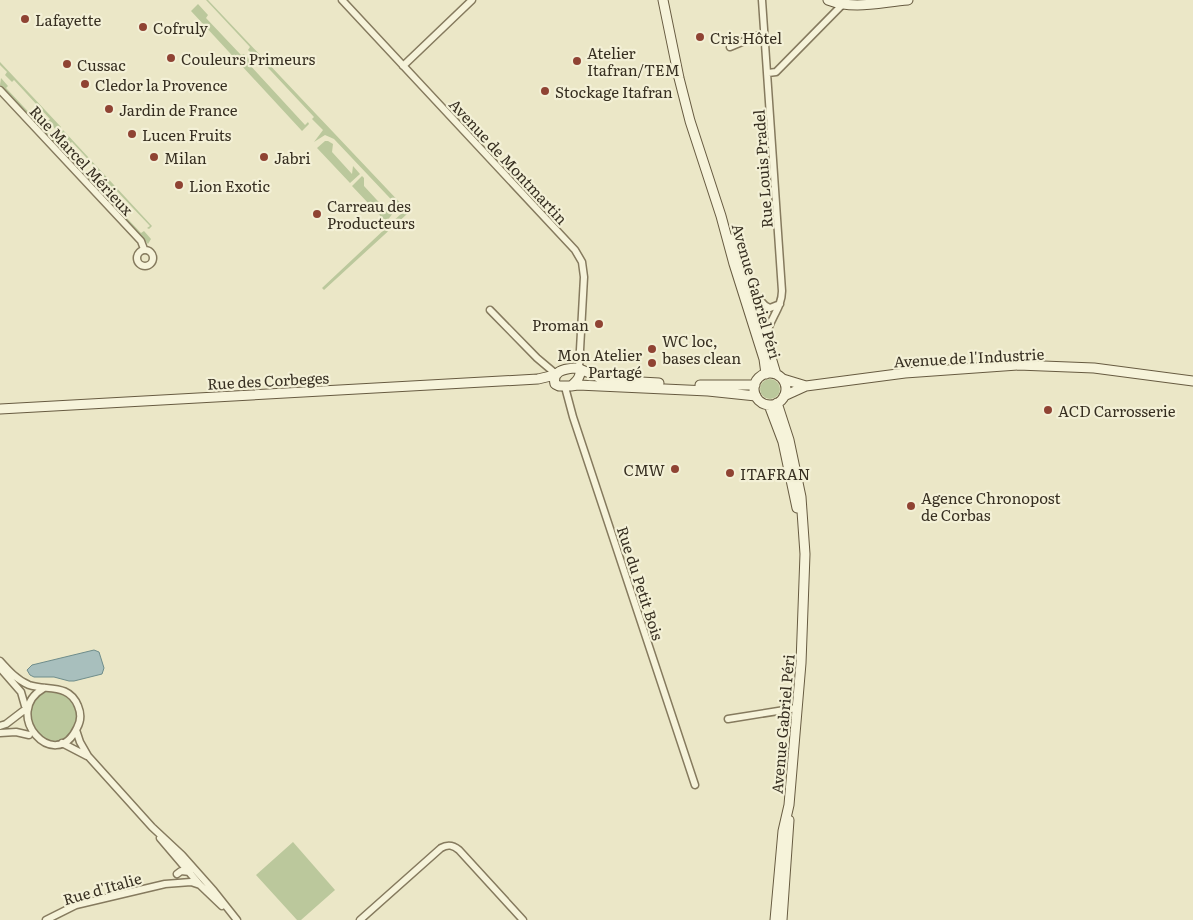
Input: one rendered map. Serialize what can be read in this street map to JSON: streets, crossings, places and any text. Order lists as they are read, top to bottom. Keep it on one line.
{"streets":{"street":["Rue Marcel Mérieux","Avenue de Montmartin","Rue Louis Pradel","Avenue Gabriel Péri","Avenue de l'Industrie","Rue des Corbeges","Rue du Petit Bois","Rue d'Italie"]},"crossings":[["Rue Louis Pradel","Avenue Gabriel Péri"],["Avenue Gabriel Péri","Avenue de l'Industrie"],["Rue des Corbeges","Rue du Petit Bois"]],"places":["Lafayette","Cofruly","Cris Hôtel","Couleurs Primeurs","Atelier Itafran/TEM","Cussac","Cledor la Provence","Stockage Itafran","Jardin de France","Lucen Fruits","Milan","Jabri","Lion Exotic","Carreau des Producteurs","Proman","WC loc, bases clean","Mon Atelier Partagé","ACD Carrosserie","CMW","ITAFRAN","Agence Chronopost de Corbas"]}
